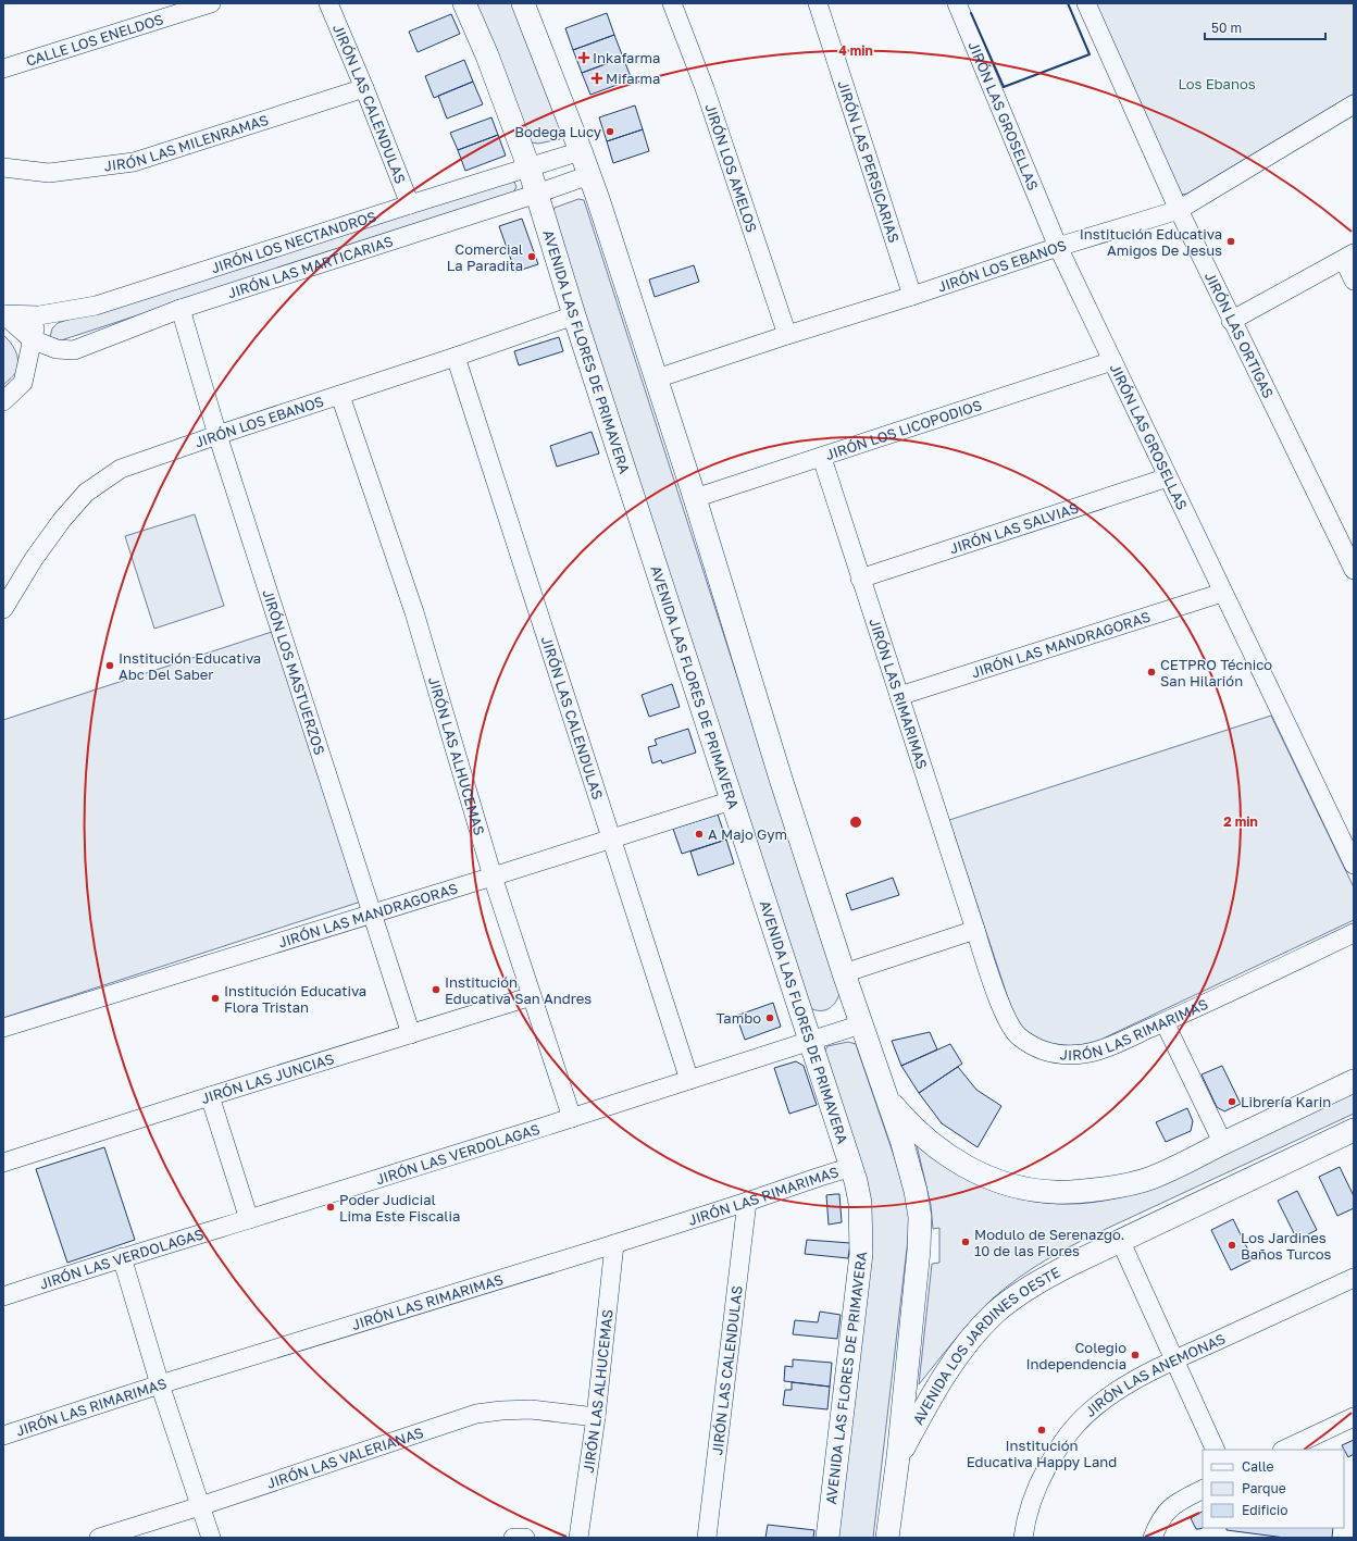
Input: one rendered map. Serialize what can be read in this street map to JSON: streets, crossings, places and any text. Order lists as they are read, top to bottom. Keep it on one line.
{"streets":{"main road":["AVENIDA LAS FLORES DE PRIMAVERA","AVENIDA LOS JARDINES OESTE"],"street":["CALLE LOS ENELDOS","JIRÓN LAS CALENDULAS","JIRÓN LAS GROSELLAS","JIRÓN LAS MILENRAMAS","JIRÓN LAS PERSICARIAS","JIRÓN LOS AMELOS","JIRÓN LOS NECTANDROS","JIRÓN LOS EBANOS","JIRÓN LAS MARTICARIAS","JIRÓN LAS ORTIGAS","JIRÓN LOS LICOPODIOS","JIRÓN LAS SALVIAS","JIRÓN LAS MANDRAGORAS","JIRÓN LOS MASTUERZOS","JIRÓN LAS RIMARIMAS","JIRÓN LAS ALHUCEMAS","JIRÓN LAS JUNCIAS","JIRÓN LAS VERDOLAGAS","JIRÓN LAS ANEMONAS","JIRÓN LAS VALERIANAS"]},"crossings":[["JIRÓN LAS CALENDULAS","JIRÓN LAS MILENRAMAS"],["JIRÓN LAS CALENDULAS","JIRÓN LOS NECTANDROS"],["JIRÓN LAS CALENDULAS","JIRÓN LOS EBANOS"],["JIRÓN LAS CALENDULAS","JIRÓN LAS MANDRAGORAS"],["JIRÓN LAS CALENDULAS","JIRÓN LAS RIMARIMAS"],["JIRÓN LAS CALENDULAS","JIRÓN LAS VERDOLAGAS"],["JIRÓN LAS GROSELLAS","JIRÓN LOS EBANOS"],["JIRÓN LAS GROSELLAS","JIRÓN LOS LICOPODIOS"],["JIRÓN LAS GROSELLAS","JIRÓN LAS SALVIAS"],["JIRÓN LAS GROSELLAS","JIRÓN LAS MANDRAGORAS"],["JIRÓN LAS PERSICARIAS","JIRÓN LOS EBANOS"],["JIRÓN LOS AMELOS","JIRÓN LOS EBANOS"],["JIRÓN LOS NECTANDROS","JIRÓN LAS MARTICARIAS"],["JIRÓN LOS NECTANDROS","AVENIDA LAS FLORES DE PRIMAVERA"],["JIRÓN LOS EBANOS","JIRÓN LAS ORTIGAS"],["JIRÓN LOS EBANOS","AVENIDA LAS FLORES DE PRIMAVERA"],["JIRÓN LOS EBANOS","JIRÓN LOS MASTUERZOS"],["JIRÓN LOS EBANOS","JIRÓN LAS ALHUCEMAS"],["JIRÓN LAS MARTICARIAS","AVENIDA LAS FLORES DE PRIMAVERA"],["JIRÓN LAS MARTICARIAS","JIRÓN LOS MASTUERZOS"],["AVENIDA LAS FLORES DE PRIMAVERA","JIRÓN LAS MANDRAGORAS"],["AVENIDA LAS FLORES DE PRIMAVERA","JIRÓN LAS RIMARIMAS"],["AVENIDA LAS FLORES DE PRIMAVERA","JIRÓN LAS VERDOLAGAS"],["JIRÓN LOS LICOPODIOS","JIRÓN LAS RIMARIMAS"],["JIRÓN LAS SALVIAS","JIRÓN LAS RIMARIMAS"],["JIRÓN LAS MANDRAGORAS","JIRÓN LOS MASTUERZOS"],["JIRÓN LAS MANDRAGORAS","JIRÓN LAS RIMARIMAS"],["JIRÓN LAS MANDRAGORAS","JIRÓN LAS ALHUCEMAS"],["JIRÓN LOS MASTUERZOS","JIRÓN LAS JUNCIAS"],["JIRÓN LAS RIMARIMAS","JIRÓN LAS ALHUCEMAS"],["JIRÓN LAS ALHUCEMAS","JIRÓN LAS JUNCIAS"],["JIRÓN LAS ALHUCEMAS","JIRÓN LAS VERDOLAGAS"],["JIRÓN LAS ALHUCEMAS","JIRÓN LAS VALERIANAS"]],"parks":["Los Ebanos"],"places":{"health":["Inkafarma","Mifarma"],"other":["Bodega Lucy","Institución Educativa Amigos De Jesus","Comercial La Paradita","Institución Educativa Abc Del Saber","CETPRO Técnico San Hilarión","A Majo Gym","Institución Educativa San Andres","Institución Educativa Flora Tristan","Tambo","Librería Karin","Poder Judicial Lima Este Fiscalia","Modulo de Serenazgo. 10 de las Flores","Los Jardines Baños Turcos","Colegio Independencia","Institución Educativa Happy Land"]},"legend":["Calle","Parque","Edificio"],"scale_bar":"50 m","rings":["4 min","2 min"]}
